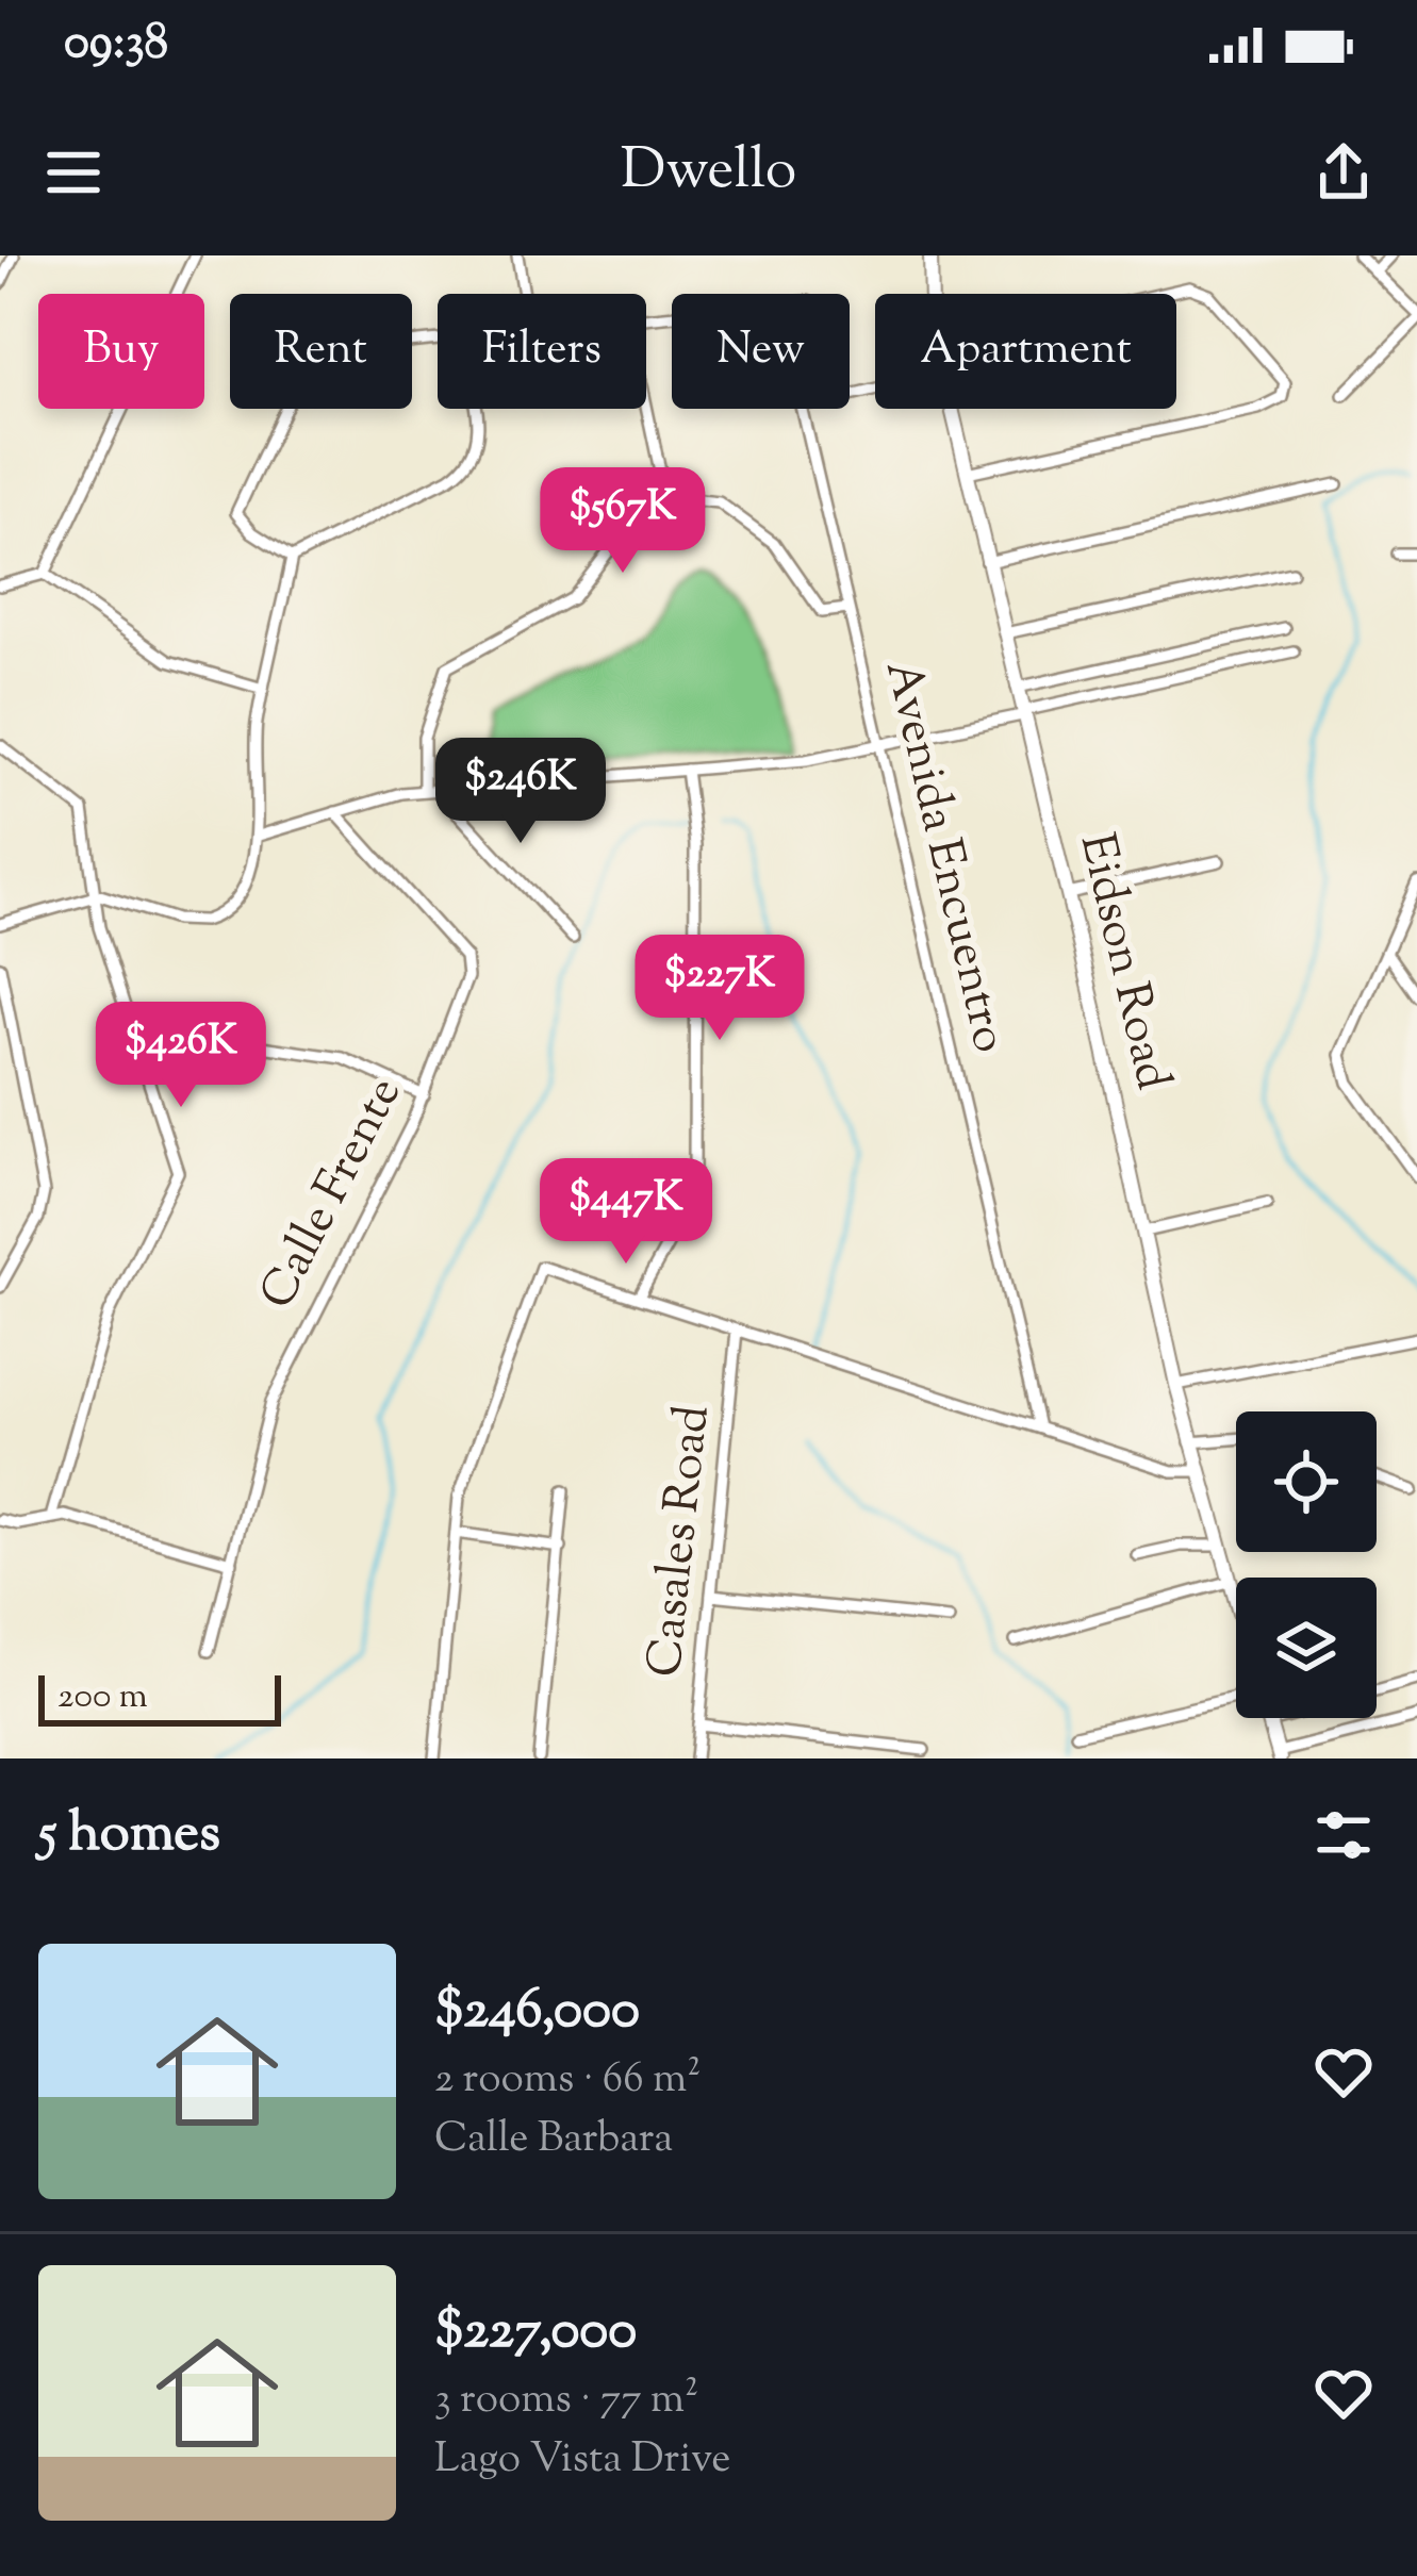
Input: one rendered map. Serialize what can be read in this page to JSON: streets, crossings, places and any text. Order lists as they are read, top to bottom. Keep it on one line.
{"streets":{"street":["Avenida Encuentro","Eidson Road","Calle Frente","Casales Road"]},"scale_bar":"200 m","page":{"status":"09:38","header":"Dwello","chip":["Buy","Rent","Filters","New","Apartment"],"price":["$567K","$246K","$227K","$426K","$447K"],"scale":"200 m","heading":"5 homes","list":[{"name":"$246,000","note":"2 rooms · 66 m² · Calle Barbara"},{"name":"$227,000","note":"3 rooms · 77 m² · Lago Vista Drive"}]}}
